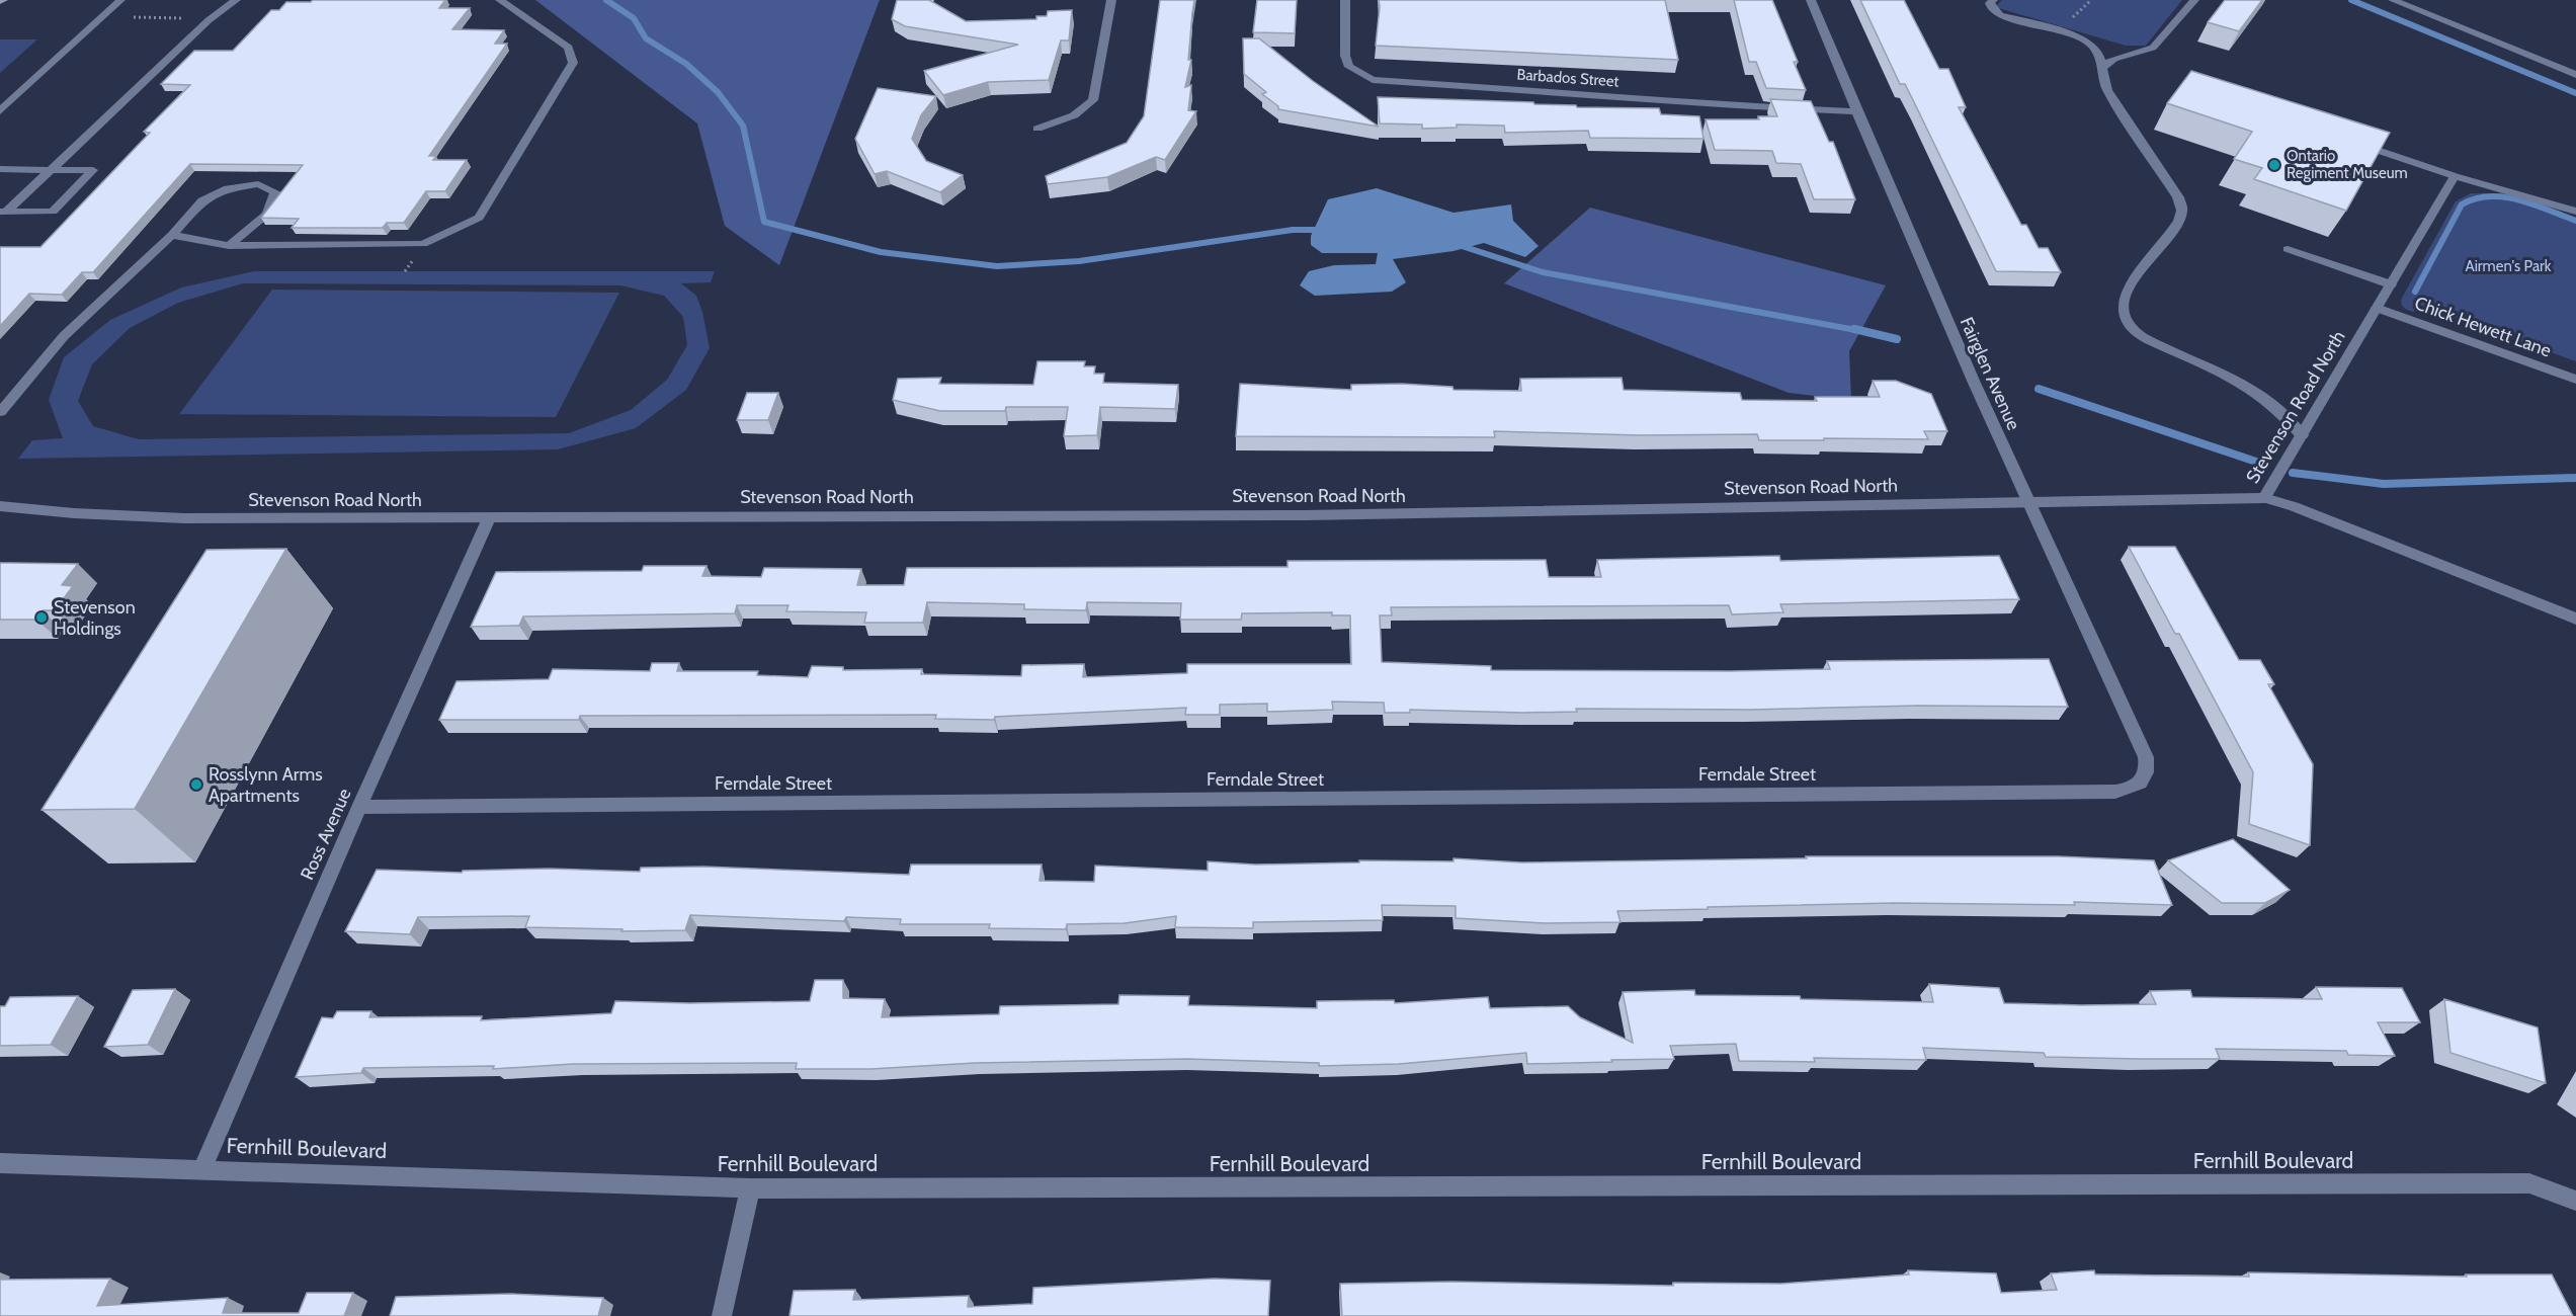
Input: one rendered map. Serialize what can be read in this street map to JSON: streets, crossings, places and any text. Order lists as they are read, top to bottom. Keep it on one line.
{"streets":{"street":["Barbados Street","Chick Hewett Lane","Fairglen Avenue","Stevenson Road North","Ferndale Street","Ross Avenue","Fernhill Boulevard"]},"crossings":[["Barbados Street","Fairglen Avenue"],["Chick Hewett Lane","Stevenson Road North"],["Fairglen Avenue","Stevenson Road North"],["Fairglen Avenue","Ferndale Street"],["Stevenson Road North","Ross Avenue"],["Ferndale Street","Ross Avenue"],["Ross Avenue","Fernhill Boulevard"]],"parks":["Airmen's Park"],"places":["Ontario Regiment Museum","Stevenson Holdings","Rosslynn Arms Apartments"]}
